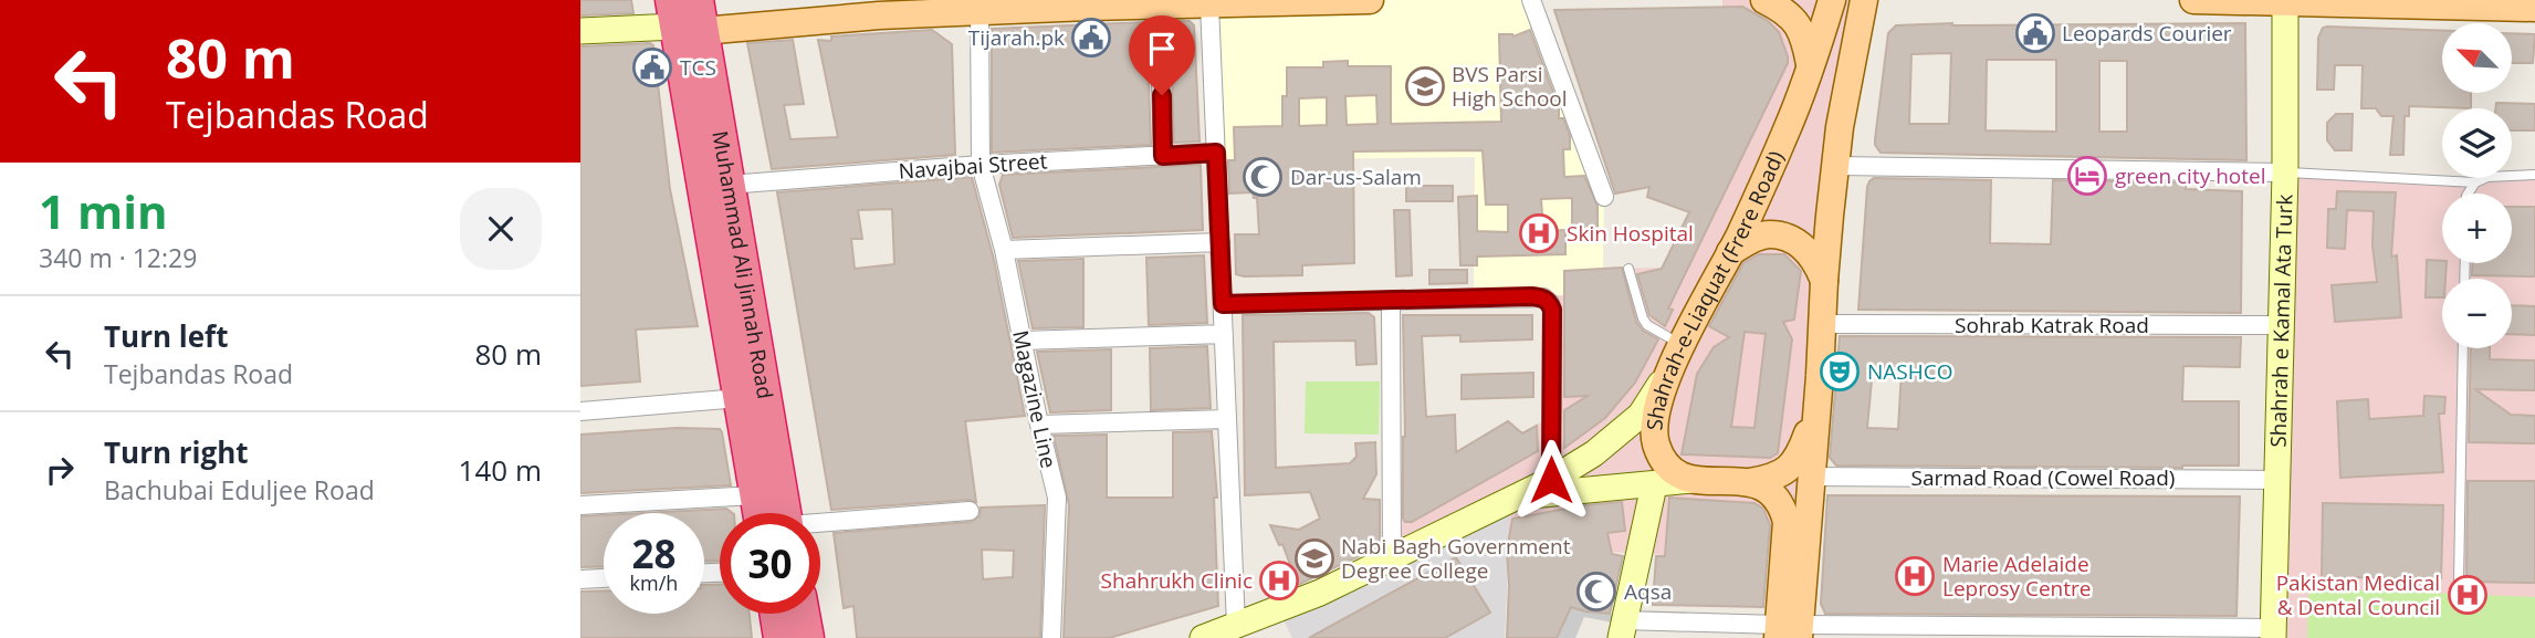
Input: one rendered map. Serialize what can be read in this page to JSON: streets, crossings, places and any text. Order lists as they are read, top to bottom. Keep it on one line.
{"streets":{"highway":["Muhammad Ali Jinnah Road"],"main road":["Shahrah-e-Liaquat (Frere Road)"],"street":["Navajbai Street","Shahrah e Kamal Ata Turk","Sohrab Katrak Road","Magazine Line","Sarmad Road (Cowel Road)"]},"crossings":[["Navajbai Street","Muhammad Ali Jinnah Road"],["Navajbai Street","Magazine Line"],["Shahrah e Kamal Ata Turk","Sohrab Katrak Road"],["Shahrah e Kamal Ata Turk","Sarmad Road (Cowel Road)"]],"places":{"public building":["Leopards Courier","Tijarah.pk","TCS"],"school or university":["BVS Parsi High School","Nabi Bagh Government Degree College"],"hotel":["green city hotel"],"mosque":["Dar-us-Salam","Aqsa"],"hospital":["Skin Hospital","Marie Adelaide Leprosy Centre","Shahrukh Clinic","Pakistan Medical & Dental Council"],"theatre":["NASHCO"]},"north":"top left","page":{"turn":["80 m","Tejbandas Road"],"map_buttons":["+","−"],"heading":["1 min","340 m · 12:29"],"list":[{"name":"Turn left","note":"Tejbandas Road","value":"80 m"},{"name":"Turn right","note":"Bachubai Eduljee Road","value":"140 m"}],"speed":"28 km/h","limit":"30"}}
